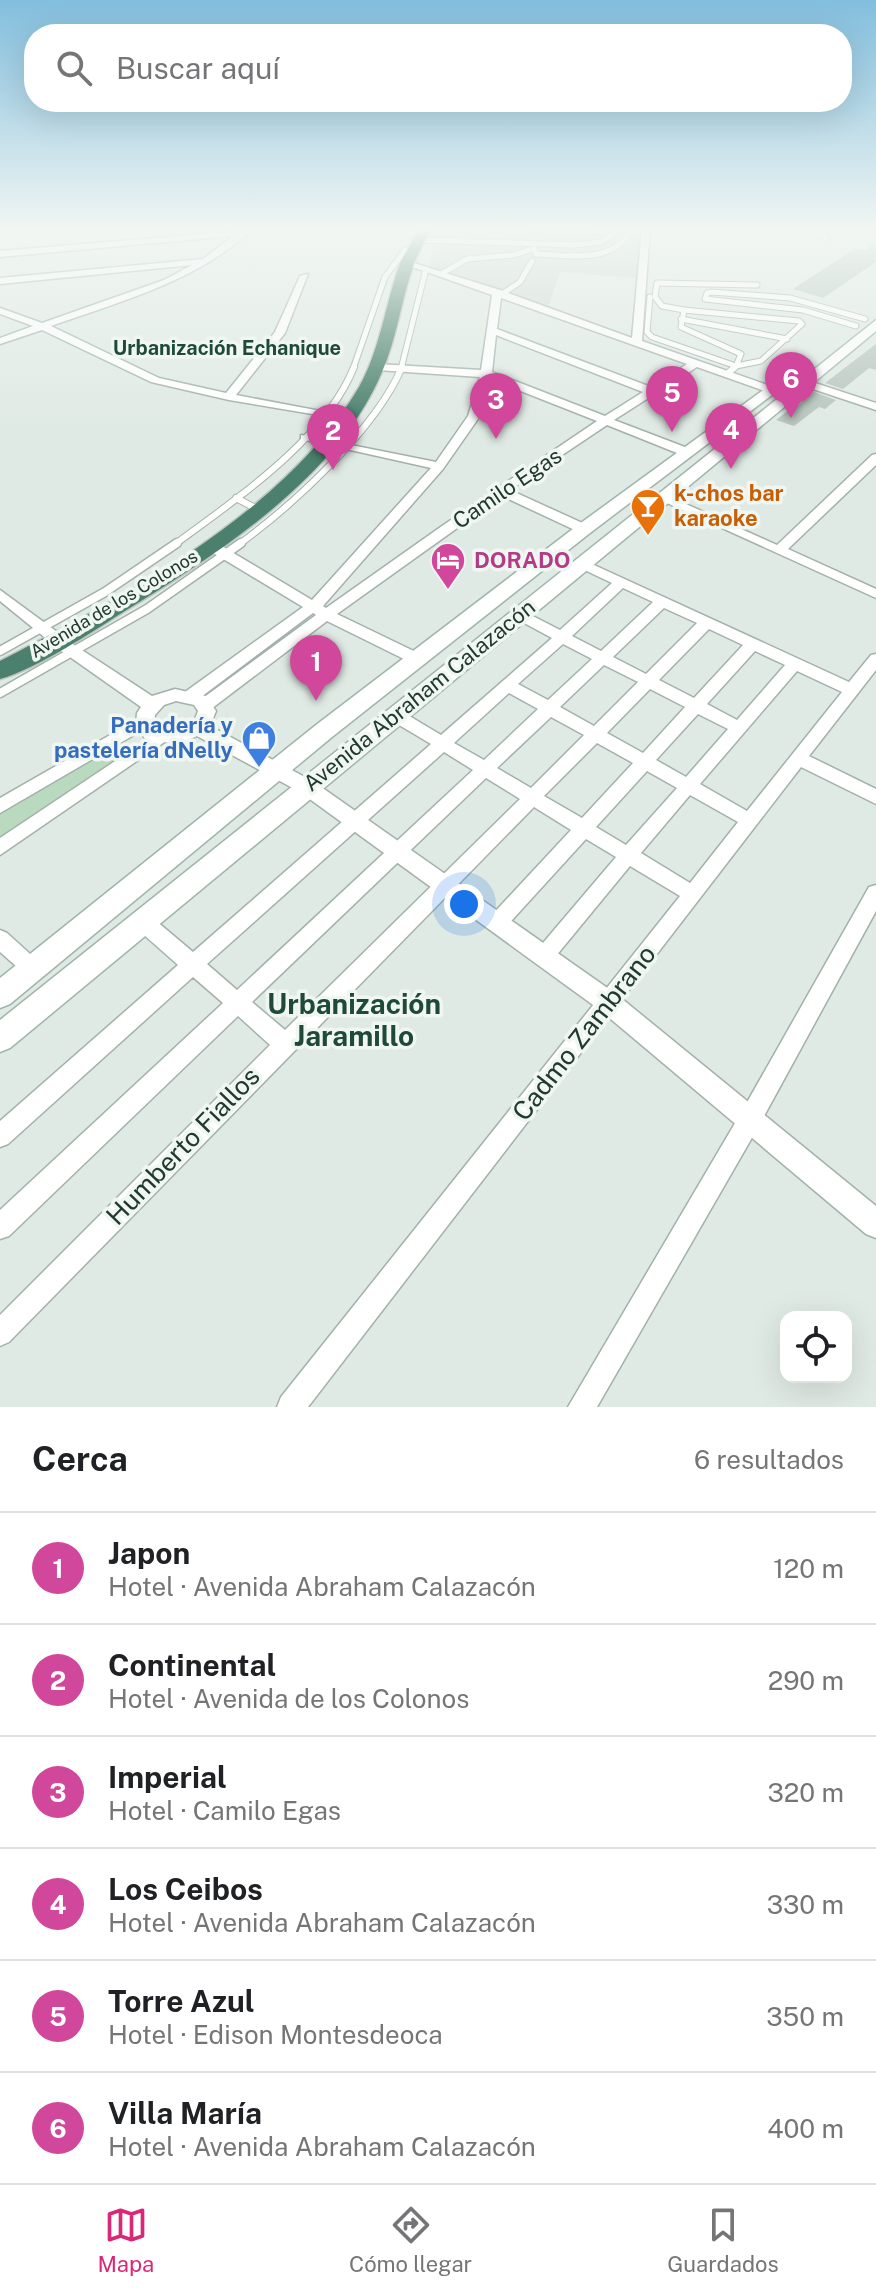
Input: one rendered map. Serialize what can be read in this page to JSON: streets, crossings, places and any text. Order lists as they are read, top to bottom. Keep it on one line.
{"streets":{"highway":["Avenida de los Colonos"],"main road":["Avenida Abraham Calazacón"],"street":["Camilo Egas","Cadmo Zambrano","Humberto Fiallos"]},"districts":["Urbanización Echanique","Urbanización Jaramillo"],"places":{"bar":["k-chos bar karaoke"],"hotel":["DORADO"],"shop":["Panadería y pastelería dNelly"]},"page":{"search":"Buscar aquí","pins":["6","5","3","4","2","1"],"heading":["Cerca","6 resultados"],"list":[{"mark":"1","name":"Japon","note":"Hotel · Avenida Abraham Calazacón","value":"120 m"},{"mark":"2","name":"Continental","note":"Hotel · Avenida de los Colonos","value":"290 m"},{"mark":"3","name":"Imperial","note":"Hotel · Camilo Egas","value":"320 m"},{"mark":"4","name":"Los Ceibos","note":"Hotel · Avenida Abraham Calazacón","value":"330 m"},{"mark":"5","name":"Torre Azul","note":"Hotel · Edison Montesdeoca","value":"350 m"},{"mark":"6","name":"Villa María","note":"Hotel · Avenida Abraham Calazacón","value":"400 m"}],"nav":["Mapa","Cómo llegar","Guardados"]}}
